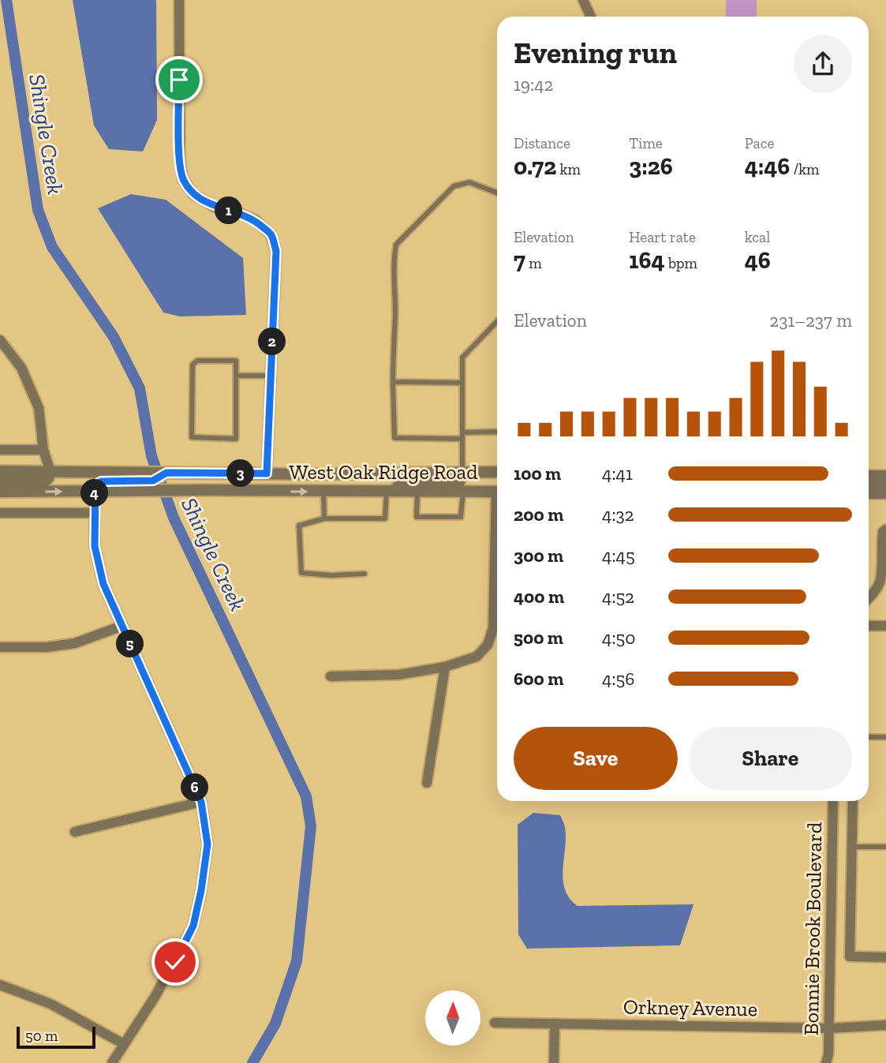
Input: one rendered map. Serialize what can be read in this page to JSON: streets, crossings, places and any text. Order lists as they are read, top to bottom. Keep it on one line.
{"streets":{"street":["West Oak Ridge Road","Bonnie Brook Boulevard","Orkney Avenue"]},"crossings":[["Bonnie Brook Boulevard","Orkney Avenue"]],"water":["Shingle Creek"],"scale_bar":"50 m","north":"top","page":{"heading":["Evening run","19:42"],"stats":[["Distance","0.72 km"],["Time","3:26"],["Pace","4:46 /km"],["Elevation","7 m"],["Heart rate","164 bpm"],["kcal","46"]],"pins":["1","2","3","4","5","6"],"chart":["Elevation","231–237 m"],"list":[{"name":"100 m","note":"4:41"},{"name":"200 m","note":"4:32"},{"name":"300 m","note":"4:45"},{"name":"400 m","note":"4:52"},{"name":"500 m","note":"4:50"},{"name":"600 m","note":"4:56"}],"buttons":["Save","Share"],"scale":"50 m"}}
